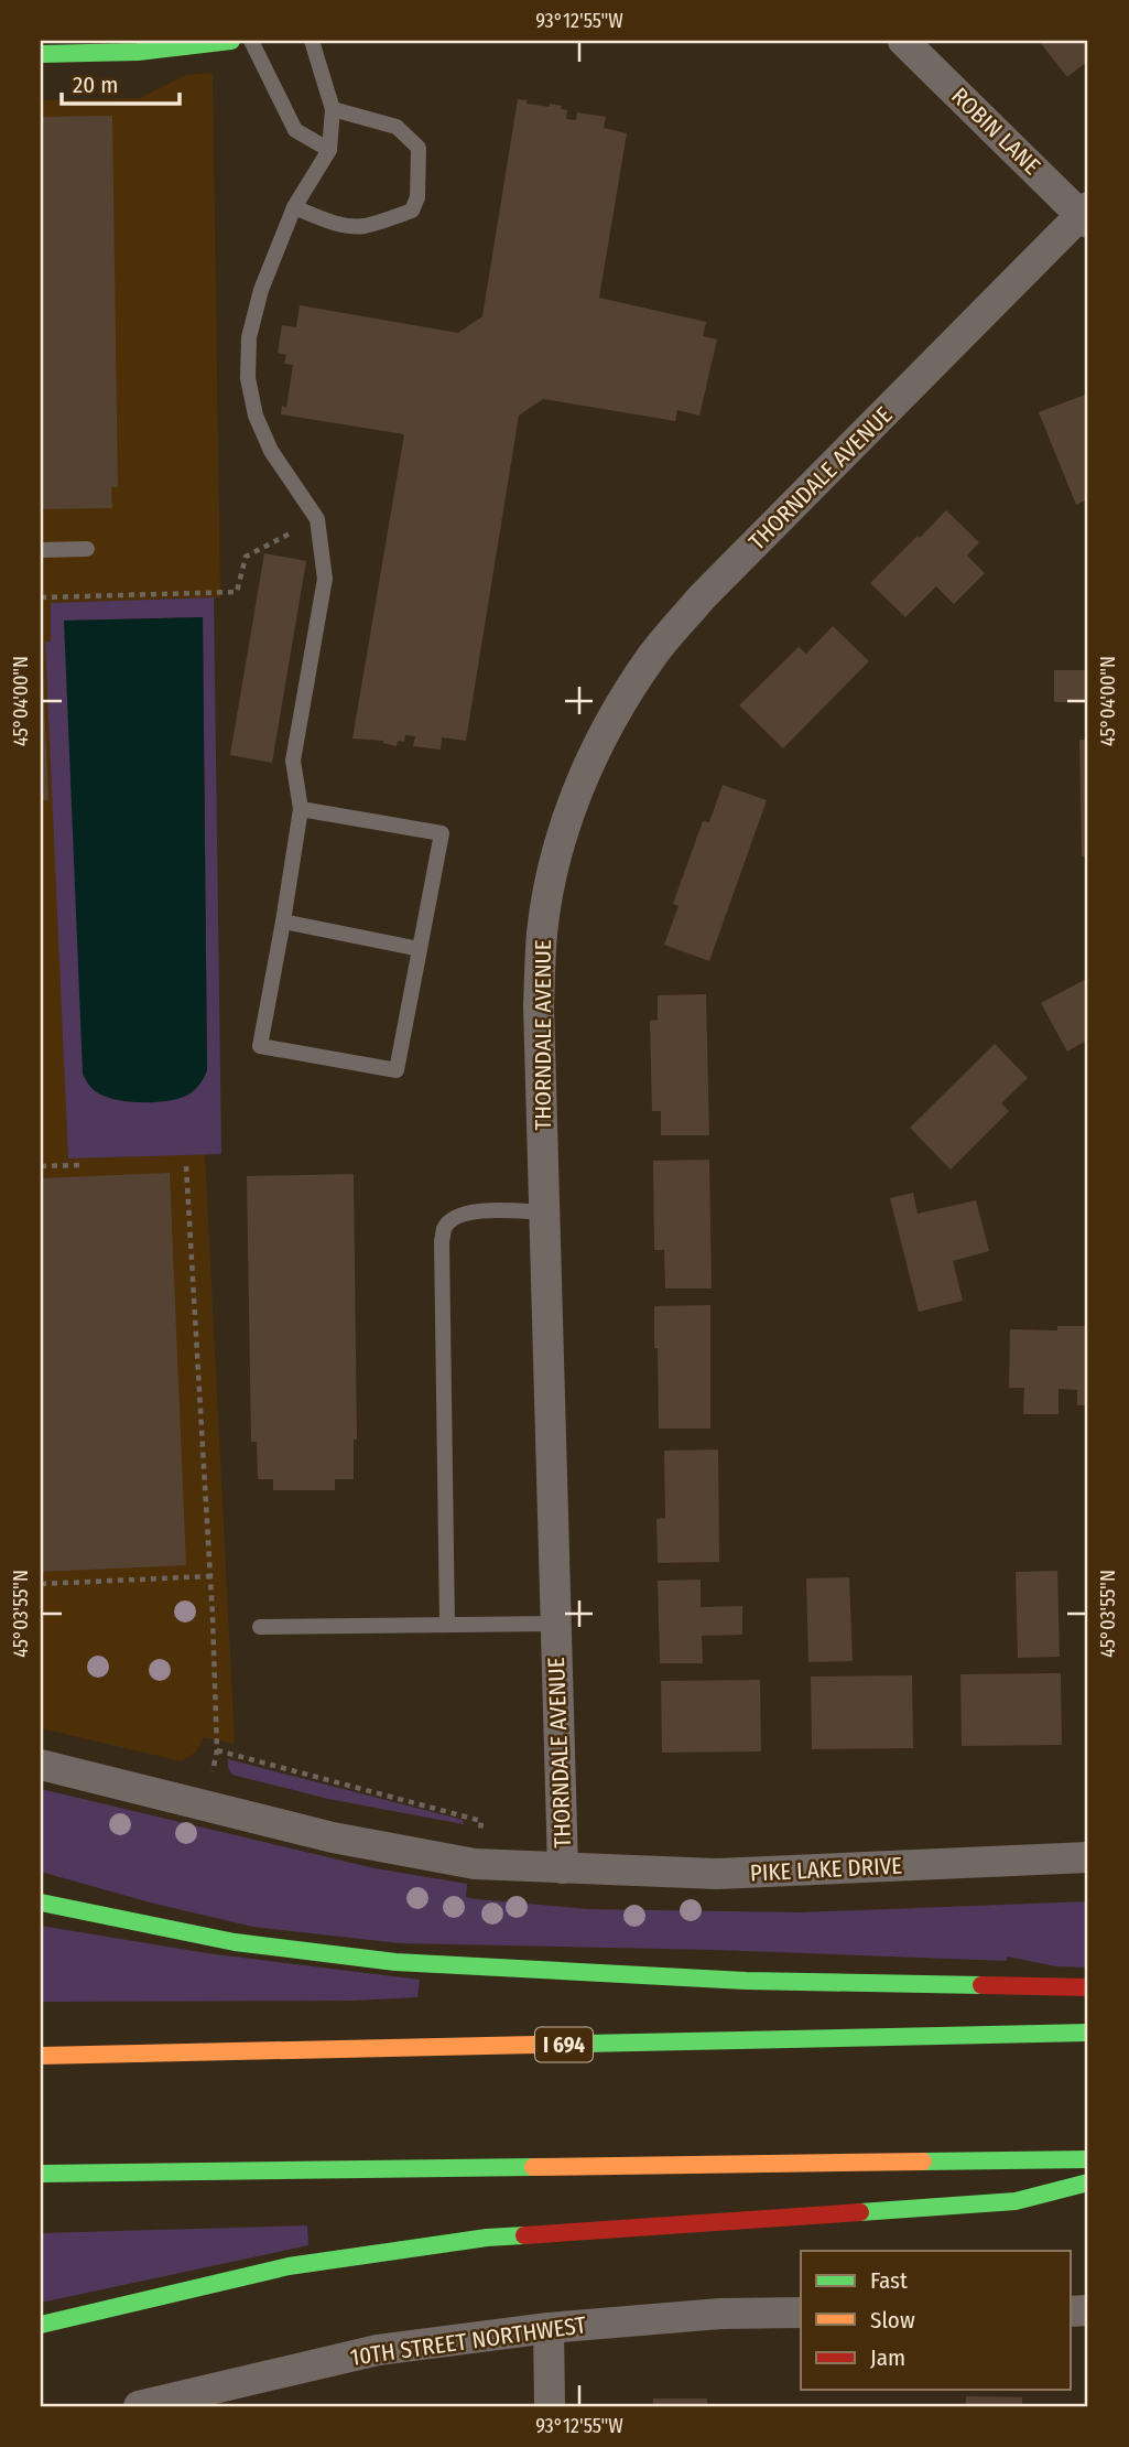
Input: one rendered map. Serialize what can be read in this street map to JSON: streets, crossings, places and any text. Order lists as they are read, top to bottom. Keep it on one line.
{"streets":{"main road":["I 694"],"street":["ROBIN LANE","THORNDALE AVENUE","PIKE LAKE DRIVE","10TH STREET NORTHWEST"]},"crossings":[["ROBIN LANE","THORNDALE AVENUE"],["THORNDALE AVENUE","PIKE LAKE DRIVE"]],"legend":["Fast","Slow","Jam"],"scale_bar":"20 m","coordinates":["93°12'55\"W","45°04'00\"N","45°03'55\"N"]}
